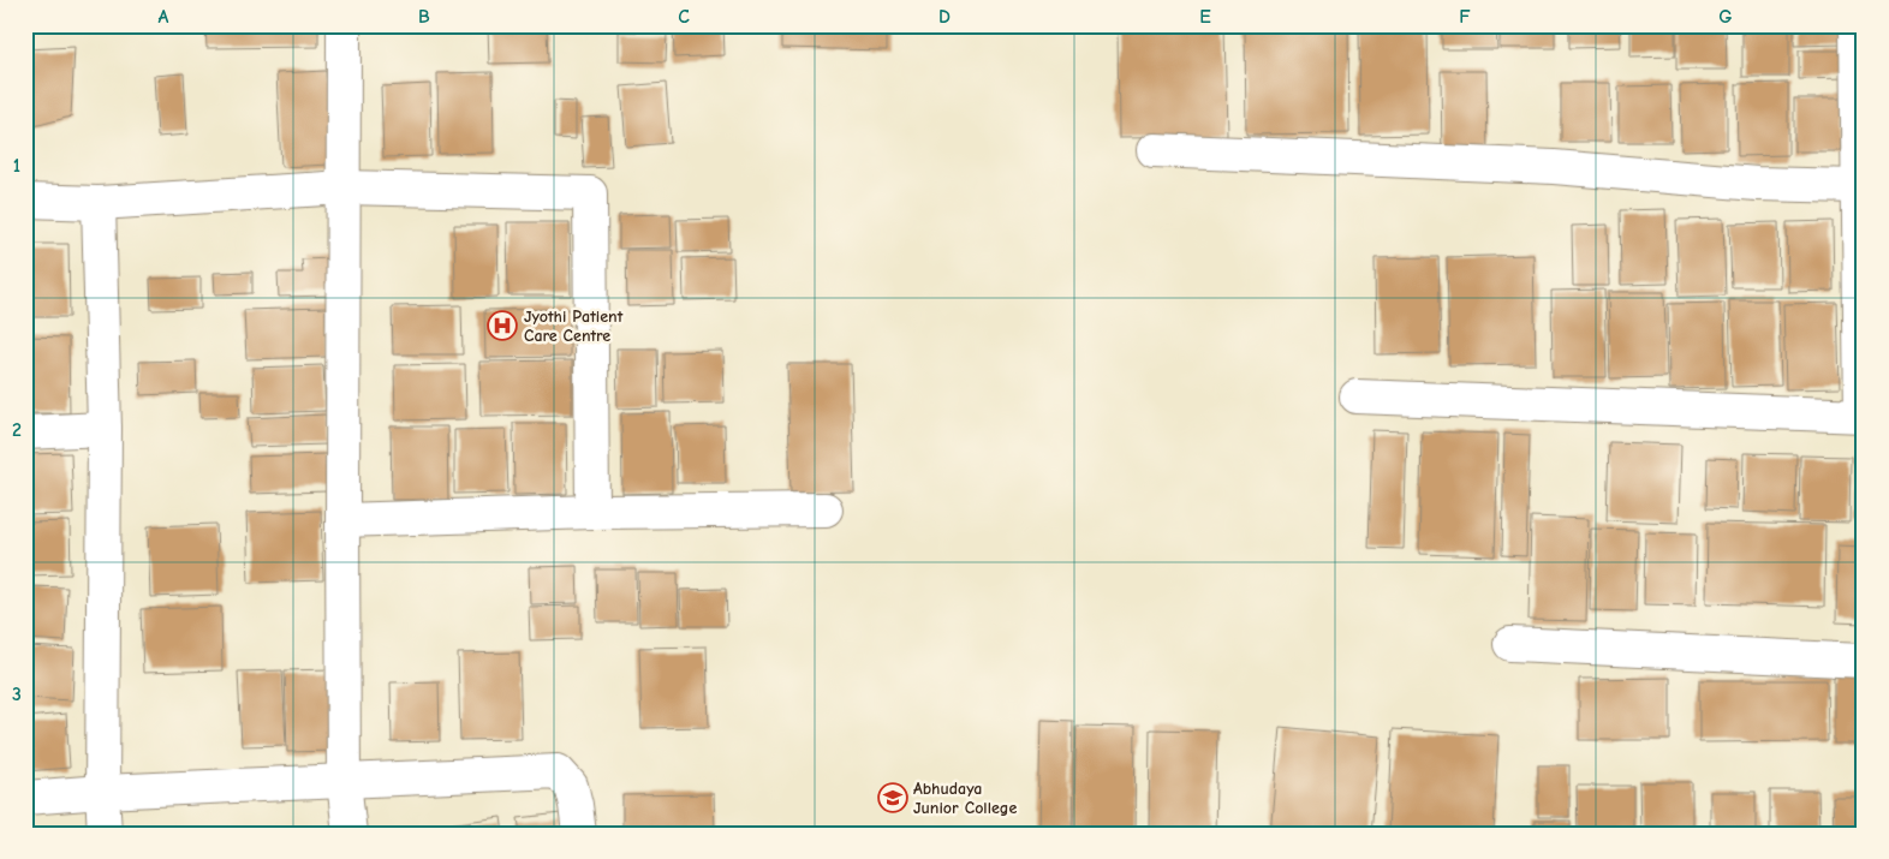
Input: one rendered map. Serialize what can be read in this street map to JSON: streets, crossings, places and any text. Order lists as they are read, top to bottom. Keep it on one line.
{"places":{"hospital":["Jyothi Patient Care Centre"],"school or university":["Abhudaya Junior College"]},"grid":{"columns":["A","B","C","D","E","F","G"],"rows":["1","2","3"]}}
